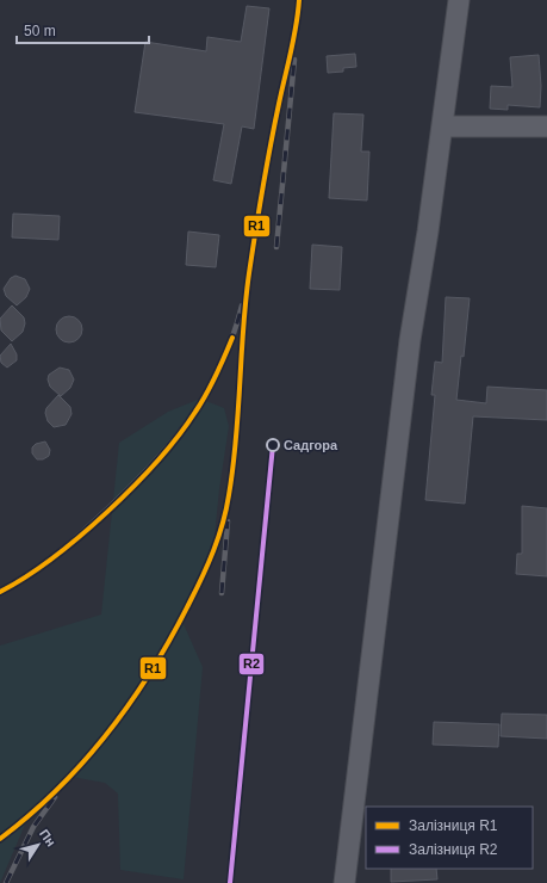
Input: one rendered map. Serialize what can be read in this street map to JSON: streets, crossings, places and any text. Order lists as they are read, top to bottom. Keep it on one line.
{"places":["Садгора"],"lines":["rail line R1","rail line R2"],"legend":["Залізниця R1","Залізниця R2"],"scale_bar":"50 m","north":"top right"}
